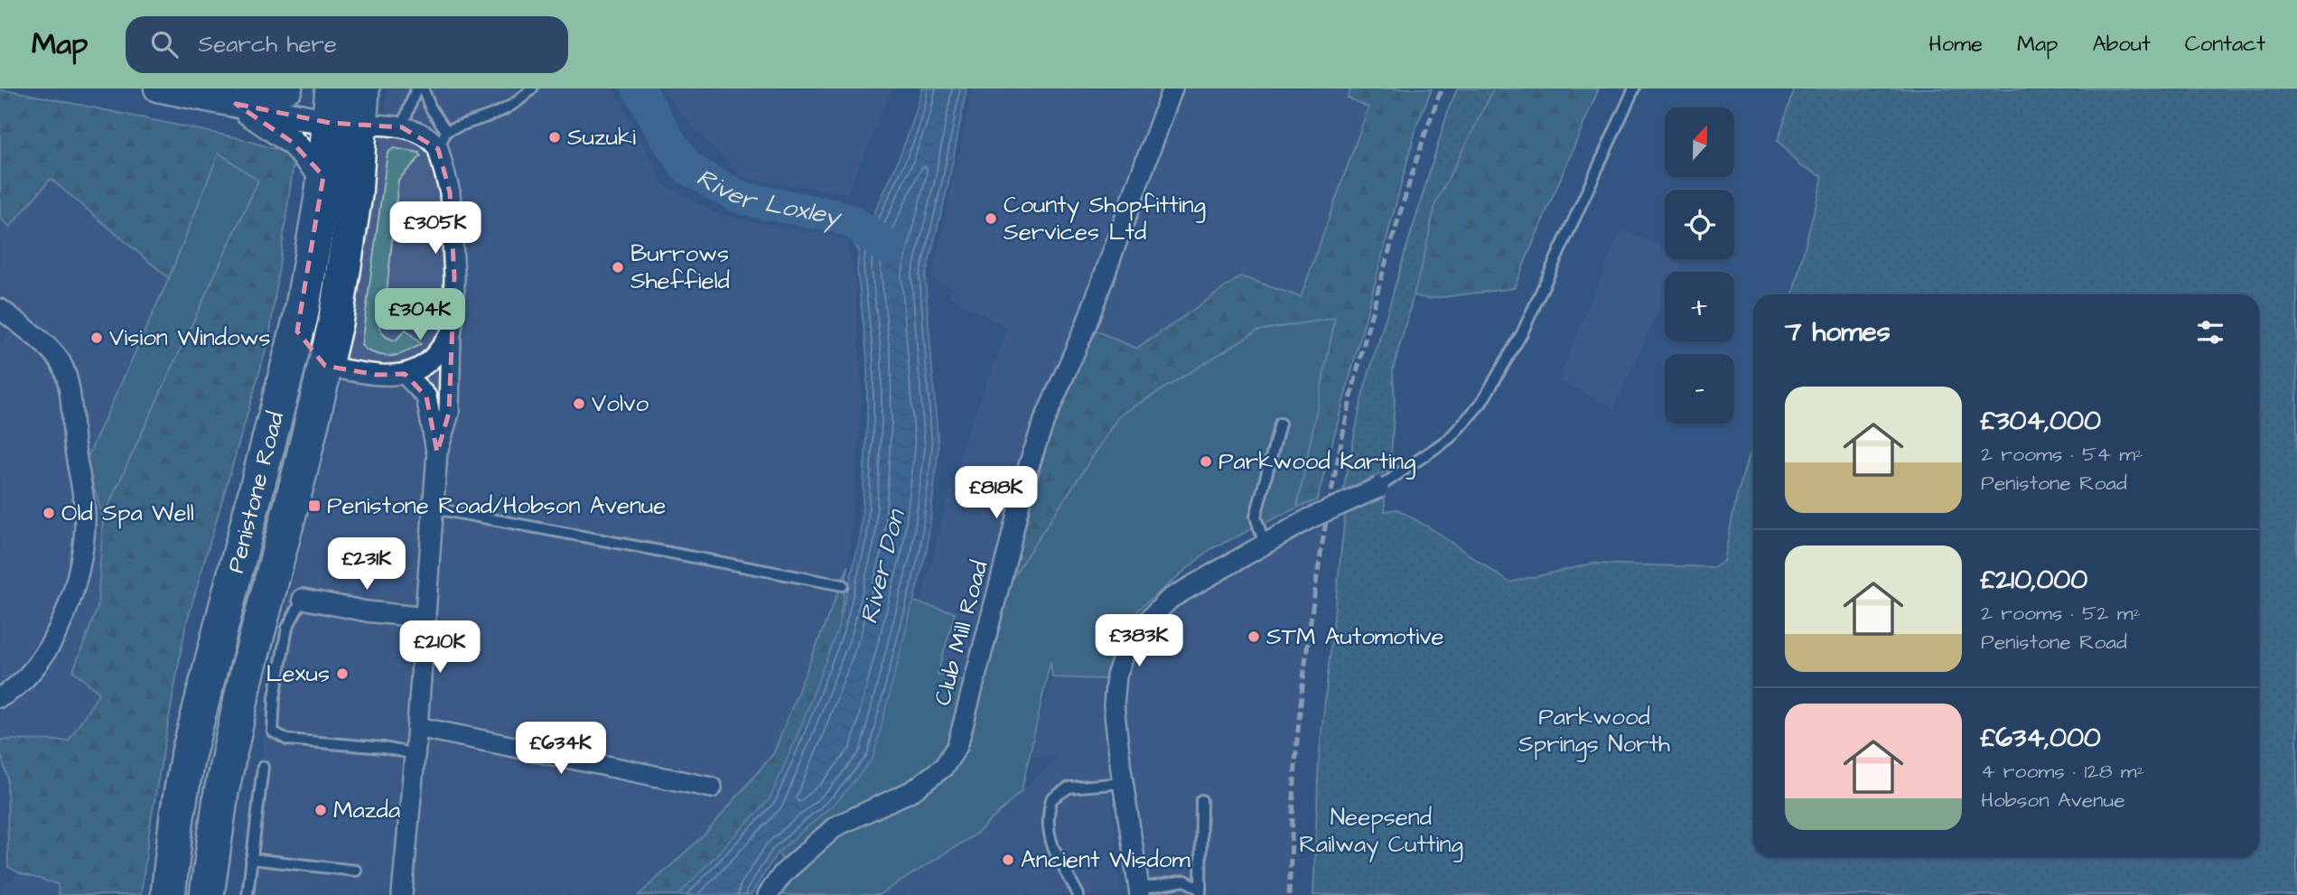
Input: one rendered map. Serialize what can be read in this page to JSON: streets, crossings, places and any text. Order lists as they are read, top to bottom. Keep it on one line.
{"streets":{"highway":["Penistone Road"],"street":["Club Mill Road"]},"water":["River Loxley","River Don"],"parks":["Parkwood Springs North","Neepsend Railway Cutting"],"places":{"other":["Suzuki","County Shopfitting Services Ltd","Burrows Sheffield","Vision Windows","Volvo","Parkwood Karting","Old Spa Well","STM Automotive","Lexus","Mazda","Ancient Wisdom"],"transit":["Penistone Road/Hobson Avenue"]},"north":"top","page":{"header":"Map","search":"Search here","nav":["Home","Map","About","Contact"],"map_buttons":["+","−"],"price":["£305K","£304K","£818K","£231K","£383K","£210K","£634K"],"heading":"7 homes","list":[{"name":"£304,000","note":"2 rooms · 54 m² · Penistone Road"},{"name":"£210,000","note":"2 rooms · 52 m² · Penistone Road"},{"name":"£634,000","note":"4 rooms · 128 m² · Hobson Avenue"}]}}
